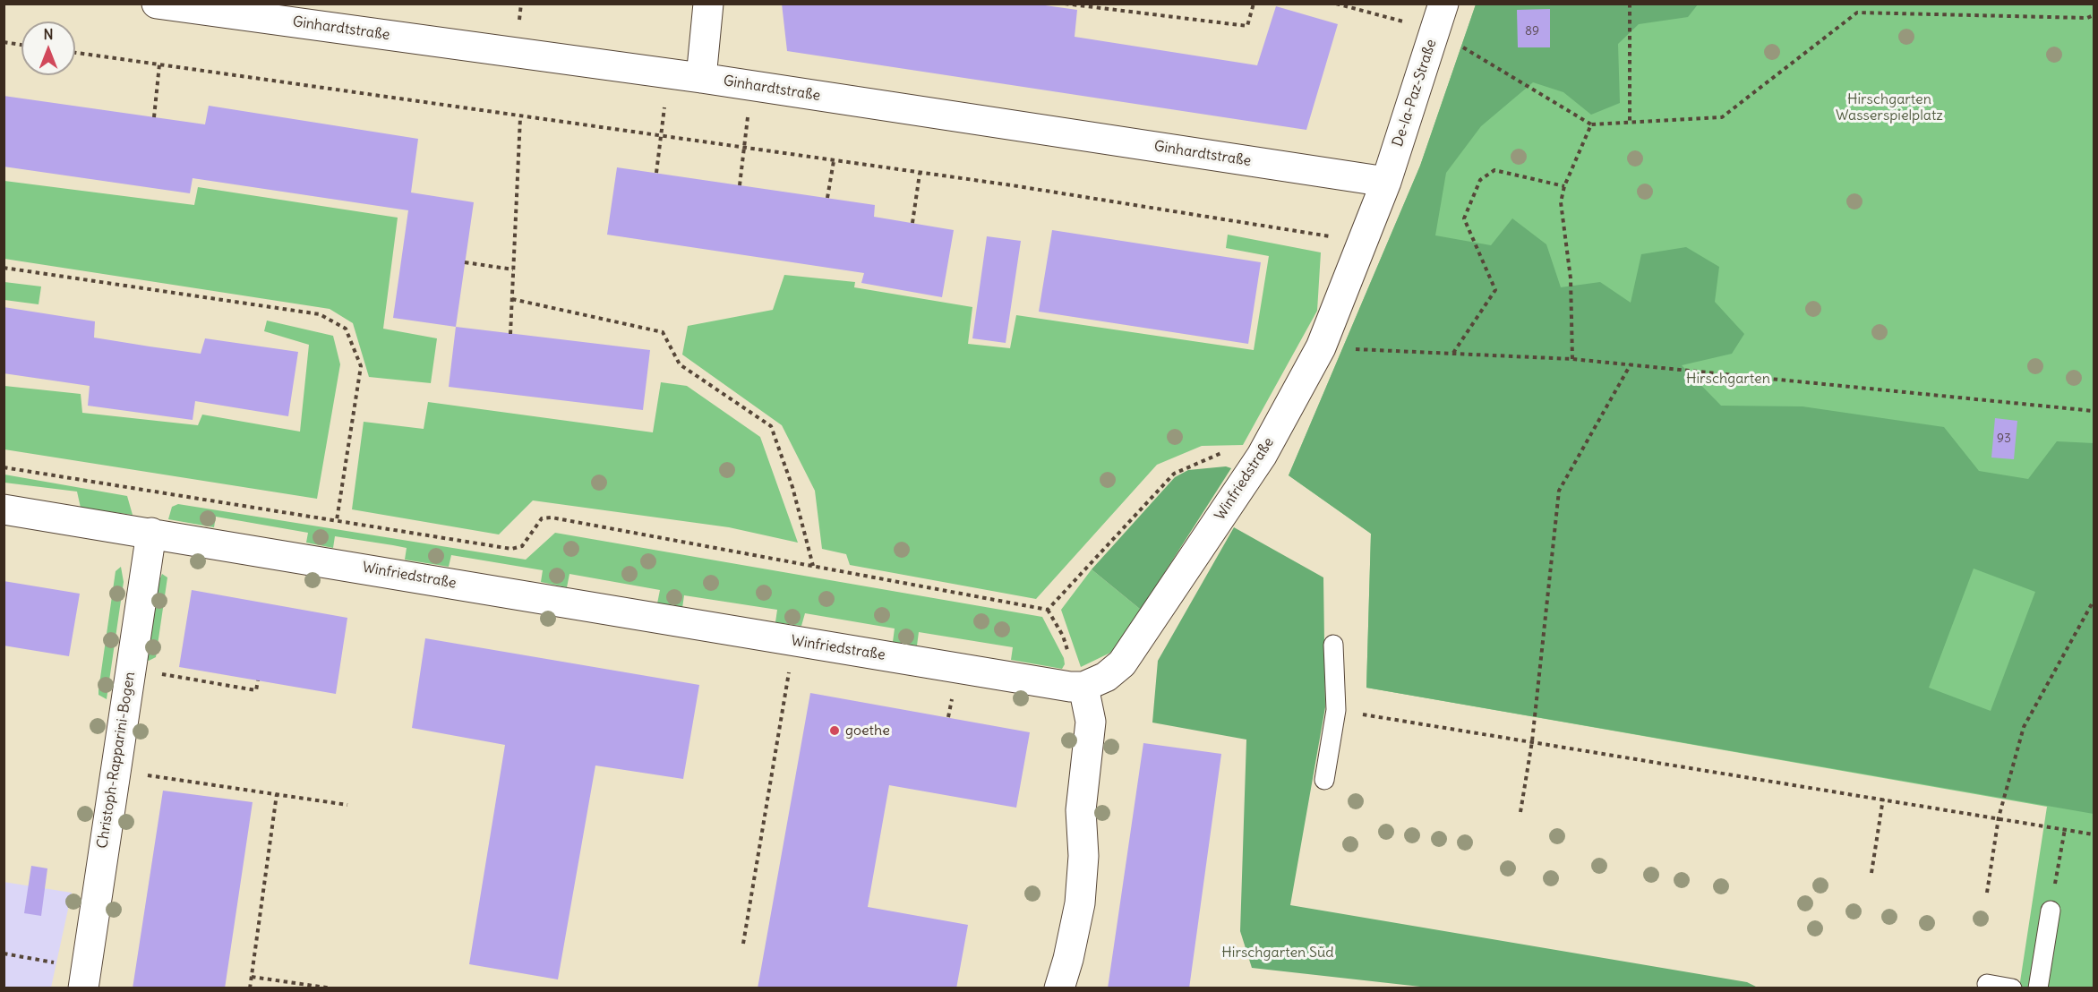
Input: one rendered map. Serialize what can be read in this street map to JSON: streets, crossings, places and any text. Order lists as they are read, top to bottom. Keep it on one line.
{"streets":{"street":["Ginhardtstraße","De-la-Paz-Straße","Winfriedstraße","Christoph-Rapparini-Bogen"]},"crossings":[["Ginhardtstraße","De-la-Paz-Straße"],["Ginhardtstraße","Winfriedstraße"],["De-la-Paz-Straße","Winfriedstraße"],["Winfriedstraße","Christoph-Rapparini-Bogen"]],"parks":["Hirschgarten Wasserspielplatz","Hirschgarten","Hirschgarten Süd"],"places":["goethe"],"house_numbers":["89","93"],"north":"top"}
